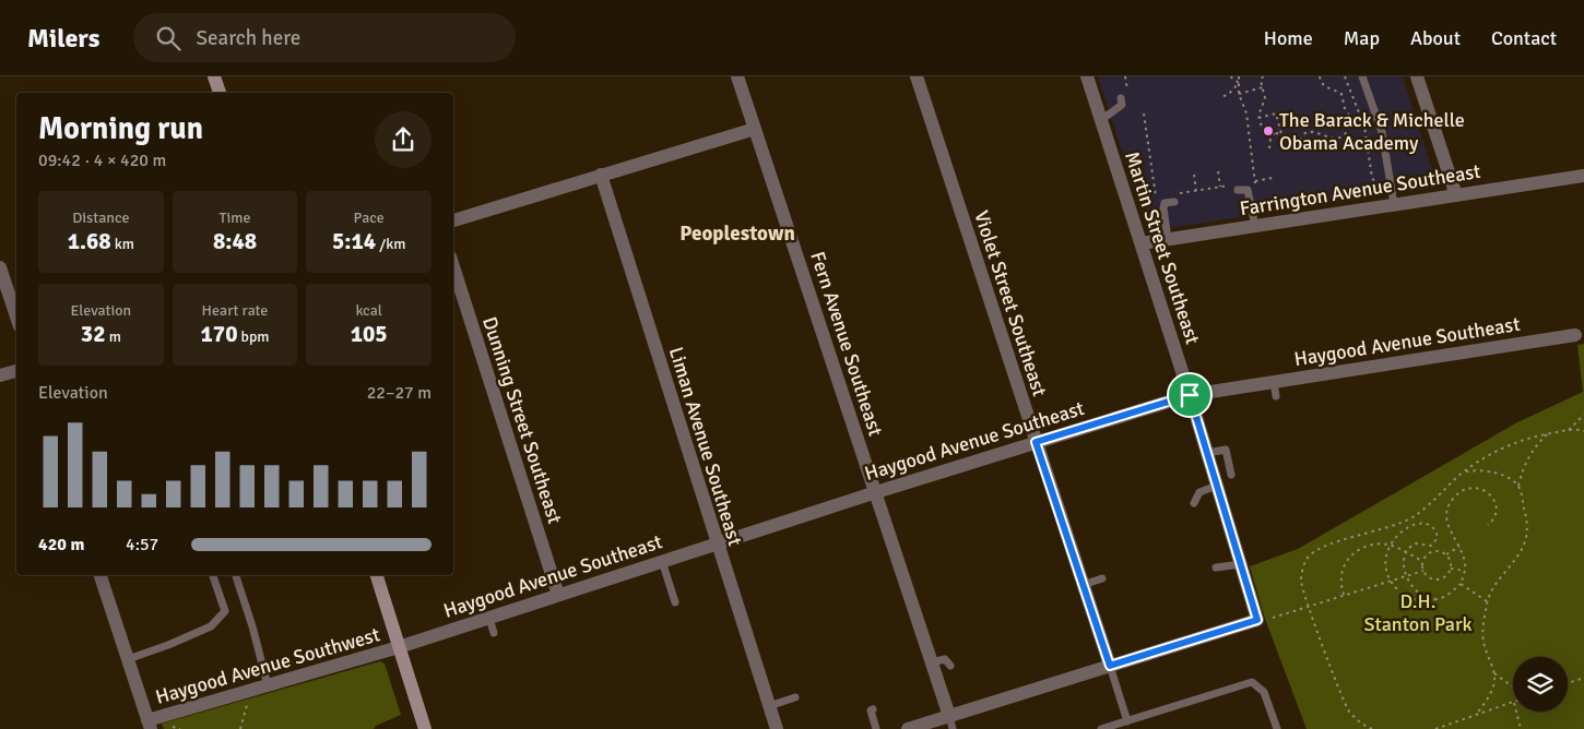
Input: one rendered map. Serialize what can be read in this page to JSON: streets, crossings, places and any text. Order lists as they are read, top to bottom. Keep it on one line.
{"streets":{"street":["Farrington Avenue Southeast","Martin Street Southeast","Violet Street Southeast","Haygood Avenue Southeast","Fern Avenue Southeast","Dunning Street Southeast","Liman Avenue Southeast","Haygood Avenue Southwest"]},"crossings":[["Farrington Avenue Southeast","Martin Street Southeast"],["Martin Street Southeast","Violet Street Southeast"],["Martin Street Southeast","Haygood Avenue Southeast"],["Violet Street Southeast","Haygood Avenue Southeast"],["Haygood Avenue Southeast","Fern Avenue Southeast"],["Haygood Avenue Southeast","Dunning Street Southeast"],["Haygood Avenue Southeast","Liman Avenue Southeast"],["Haygood Avenue Southeast","Haygood Avenue Southwest"]],"districts":["Peoplestown"],"parks":["D.H. Stanton Park"],"places":["The Barack & Michelle Obama Academy"],"page":{"header":"Milers","search":"Search here","nav":["Home","Map","About","Contact"],"heading":["Morning run","09:42 · 4 × 420 m"],"stats":[["Distance","1.68 km"],["Time","8:48"],["Pace","5:14 /km"],["Elevation","32 m"],["Heart rate","170 bpm"],["kcal","105"]],"chart":["Elevation","22–27 m"],"list":[{"name":"420 m","note":"4:57"}]}}
